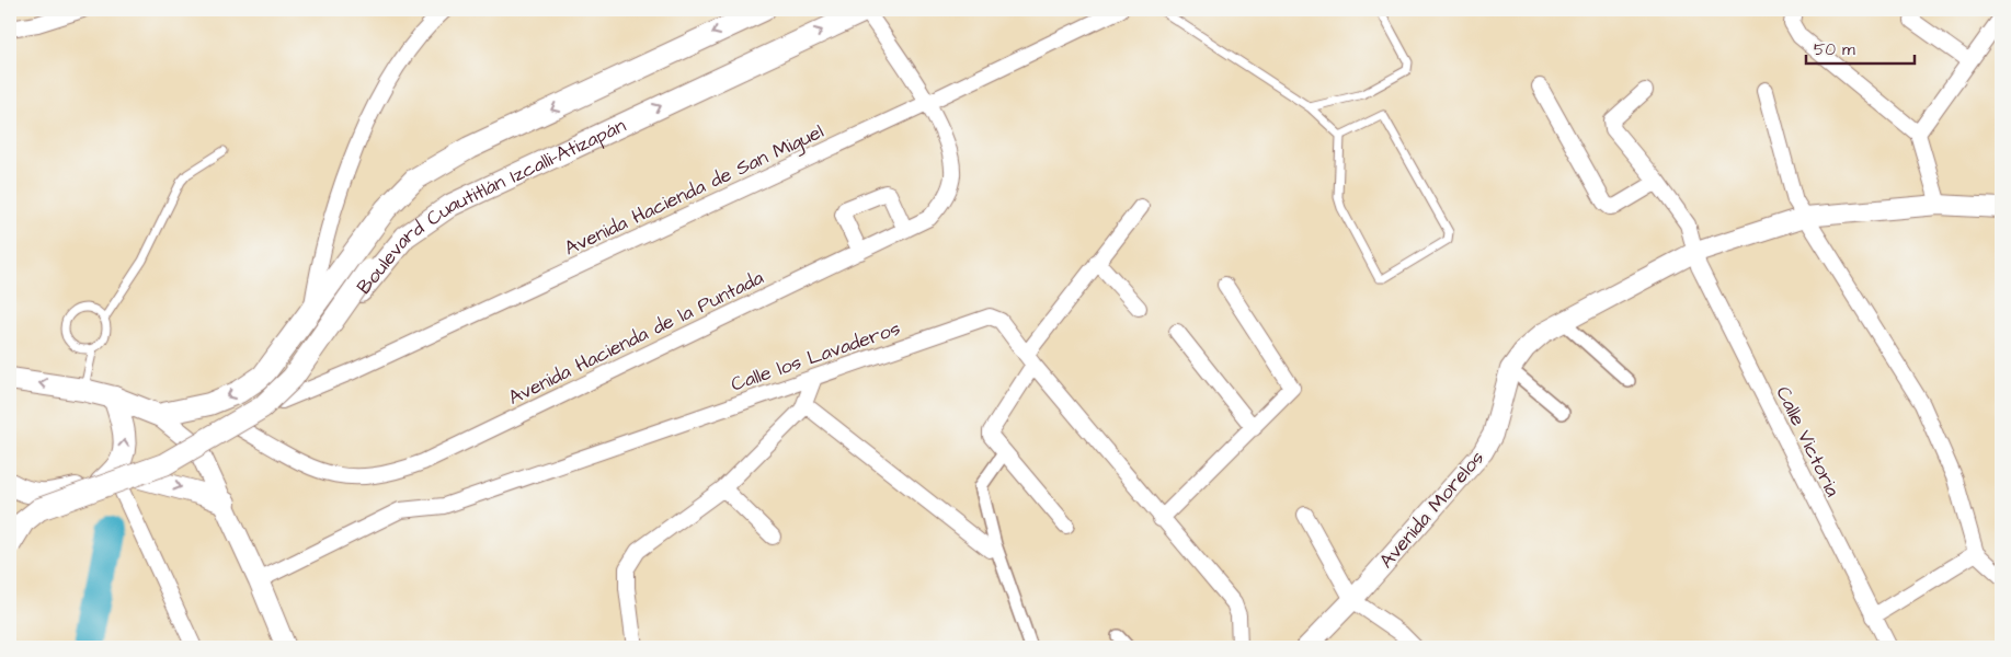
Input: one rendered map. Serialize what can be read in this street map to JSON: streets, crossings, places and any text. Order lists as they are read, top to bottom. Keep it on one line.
{"streets":{"main road":["Boulevard Cuautitlán Izcalli-Atizapán"],"street":["Avenida Hacienda de San Miguel","Avenida Hacienda de la Puntada","Calle los Lavaderos","Calle Victoria","Avenida Morelos"]},"crossings":[["Avenida Hacienda de San Miguel","Boulevard Cuautitlán Izcalli-Atizapán"],["Avenida Hacienda de San Miguel","Avenida Hacienda de la Puntada"],["Boulevard Cuautitlán Izcalli-Atizapán","Avenida Hacienda de la Puntada"],["Calle Victoria","Avenida Morelos"]],"scale_bar":"50 m"}
